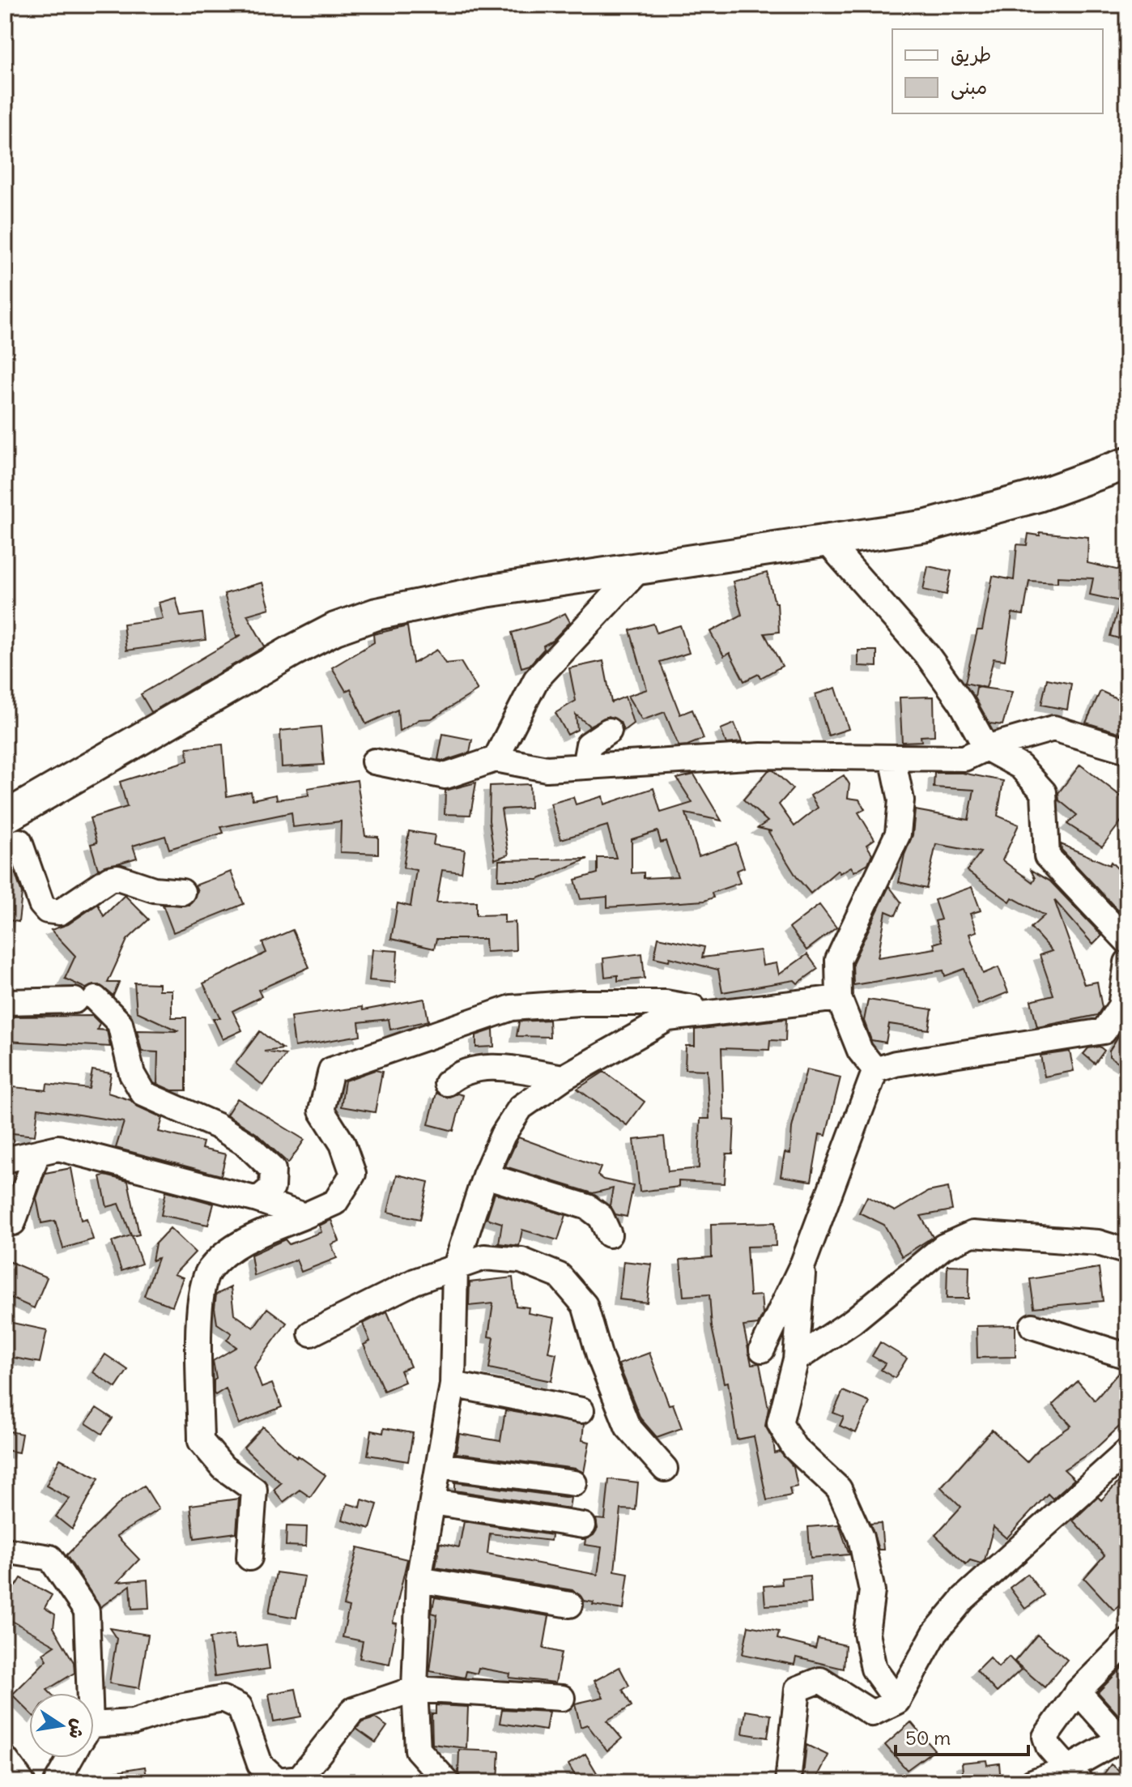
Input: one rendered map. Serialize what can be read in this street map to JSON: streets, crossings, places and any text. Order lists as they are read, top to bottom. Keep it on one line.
{"legend":["طريق","مبنى"],"scale_bar":"50 m","north":"right"}
